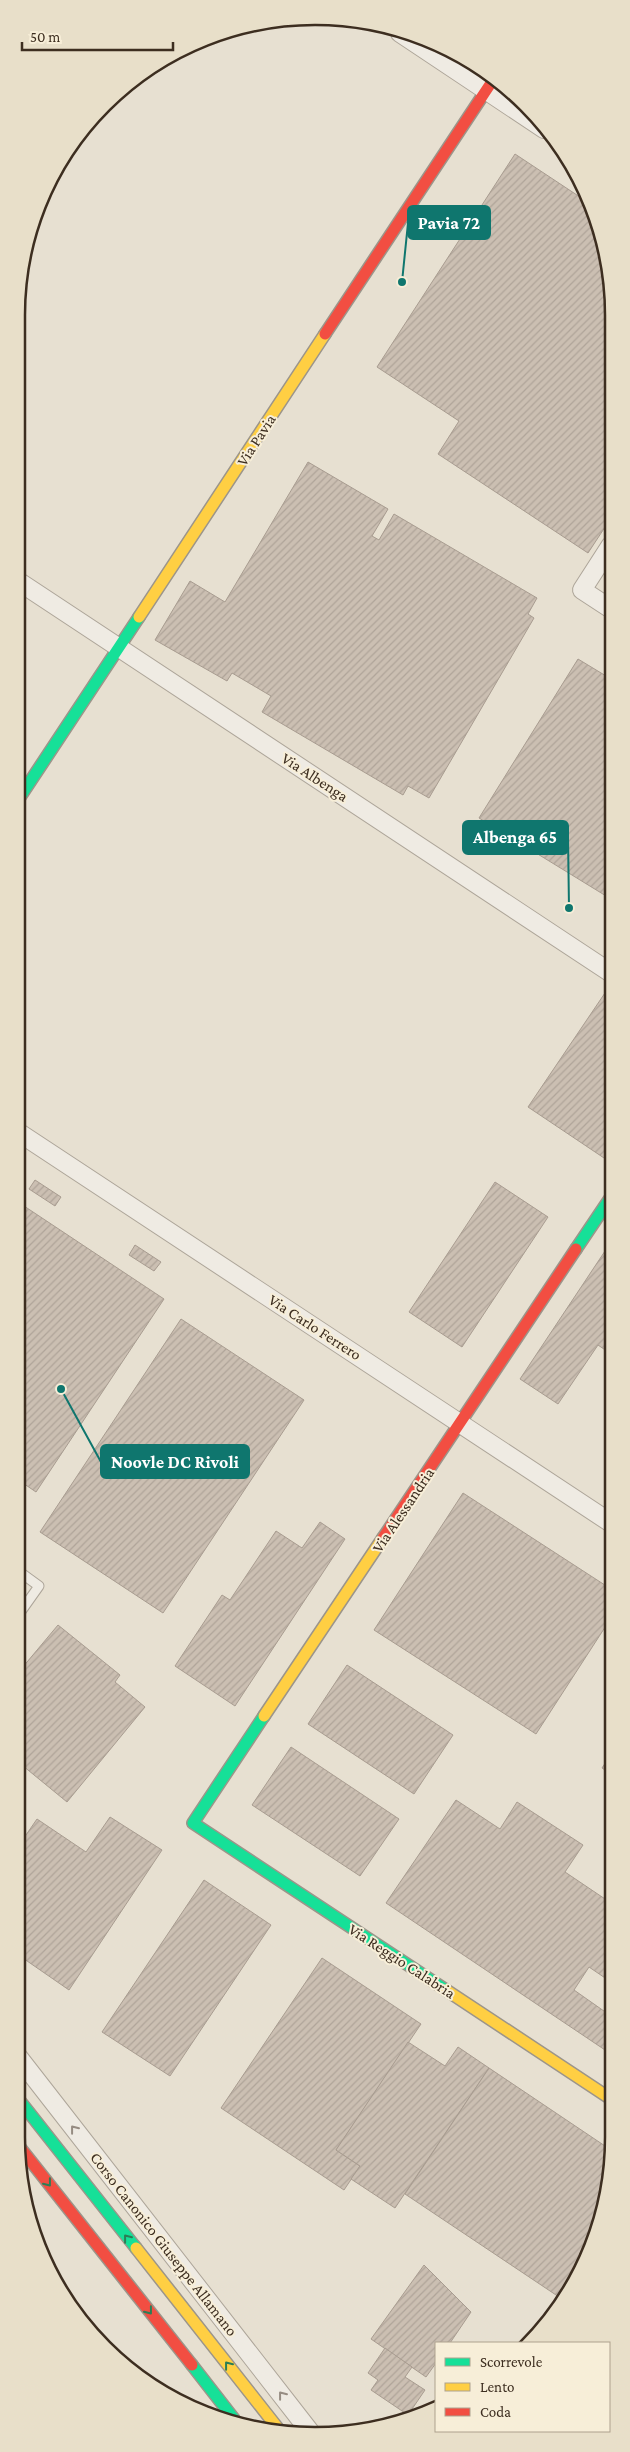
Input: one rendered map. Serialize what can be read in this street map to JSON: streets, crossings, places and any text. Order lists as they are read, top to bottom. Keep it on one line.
{"streets":{"street":["Via Pavia","Via Albenga","Via Carlo Ferrero","Via Alessandria","Via Reggio Calabria","Corso Canonico Giuseppe Allamano"]},"crossings":[["Via Pavia","Via Albenga"],["Via Carlo Ferrero","Via Alessandria"],["Via Alessandria","Via Reggio Calabria"]],"places":["Pavia 72","Albenga 65","Noovle DC Rivoli"],"legend":["Scorrevole","Lento","Coda"],"scale_bar":"50 m"}
